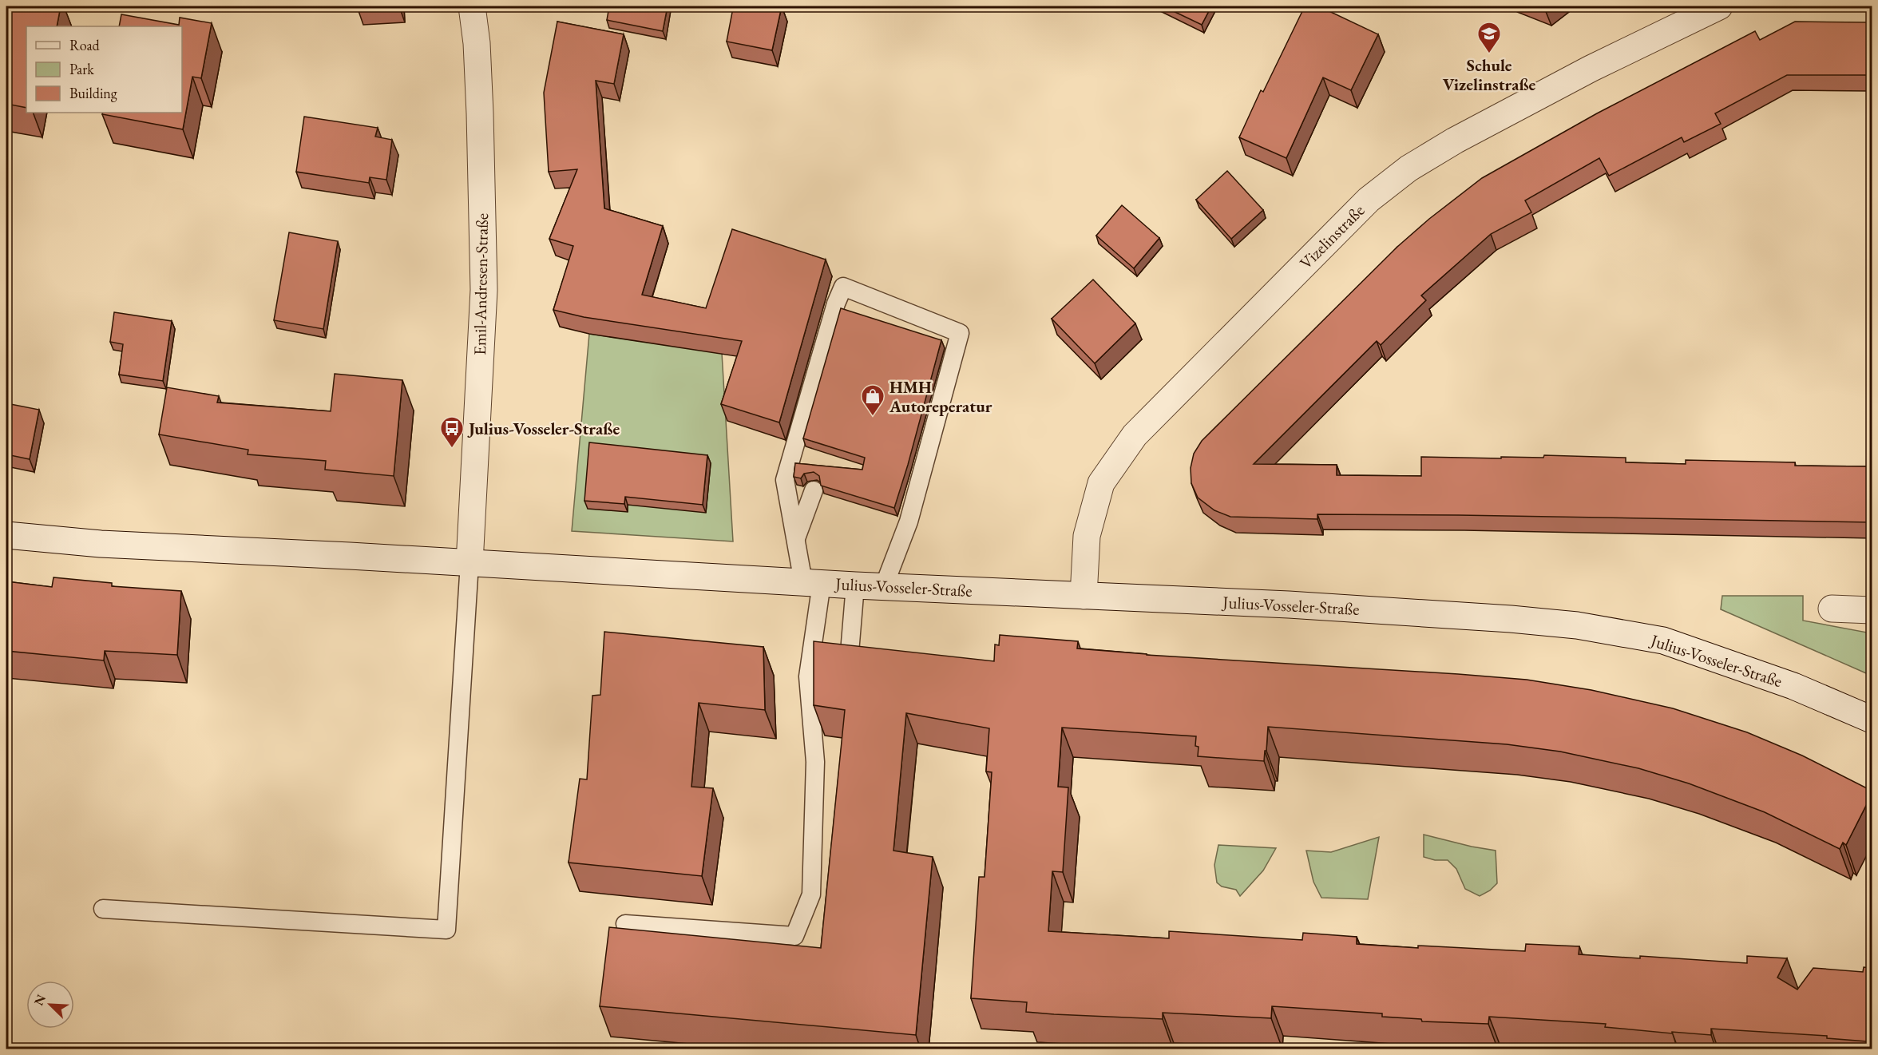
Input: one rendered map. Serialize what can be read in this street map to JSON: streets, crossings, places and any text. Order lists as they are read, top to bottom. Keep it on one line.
{"streets":{"street":["Vizelinstraße","Emil-Andresen-Straße","Julius-Vosseler-Straße"]},"crossings":[["Vizelinstraße","Julius-Vosseler-Straße"],["Emil-Andresen-Straße","Julius-Vosseler-Straße"]],"places":{"school or university":["Schule Vizelinstraße"],"shop":["HMH Autoreperatur"],"bus stop":["Julius-Vosseler-Straße"]},"legend":["Road","Park","Building"],"north":"top left"}
